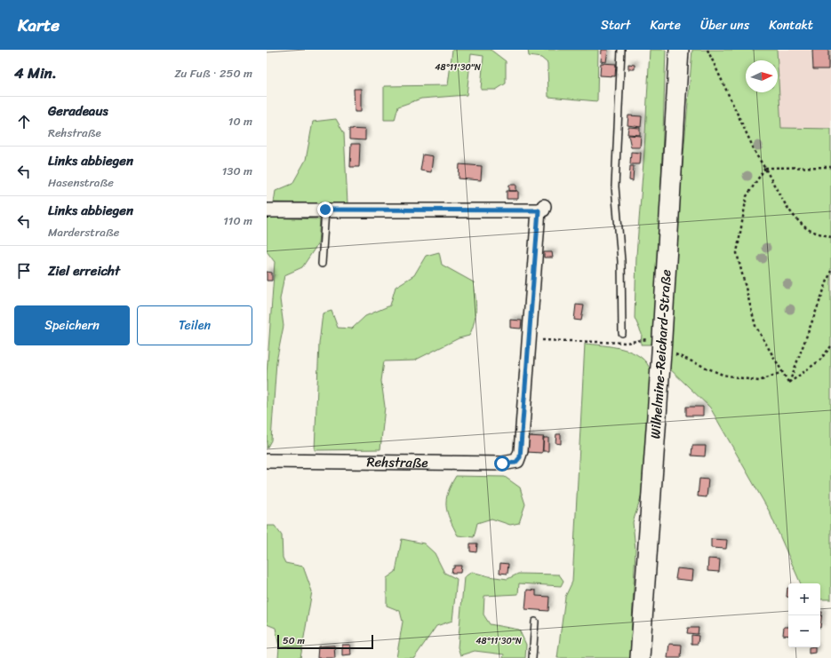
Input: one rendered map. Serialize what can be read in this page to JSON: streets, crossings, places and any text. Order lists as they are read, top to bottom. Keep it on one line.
{"streets":{"street":["Wilhelmine-Reichard-Straße","Rehstraße"]},"scale_bar":"50 m","north":"right","page":{"header":"Karte","nav":["Start","Karte","Über uns","Kontakt"],"heading":["4 Min.","Zu Fuß · 250 m"],"list":[["Geradeaus","Rehstraße","10 m"],["Links abbiegen","Hasenstraße","130 m"],["Links abbiegen","Marderstraße","110 m"],"Ziel erreicht"],"buttons":["Speichern","Teilen"],"map_buttons":["+","−"],"scale":"50 m"},"coordinates":["48°11'30\"N"]}
